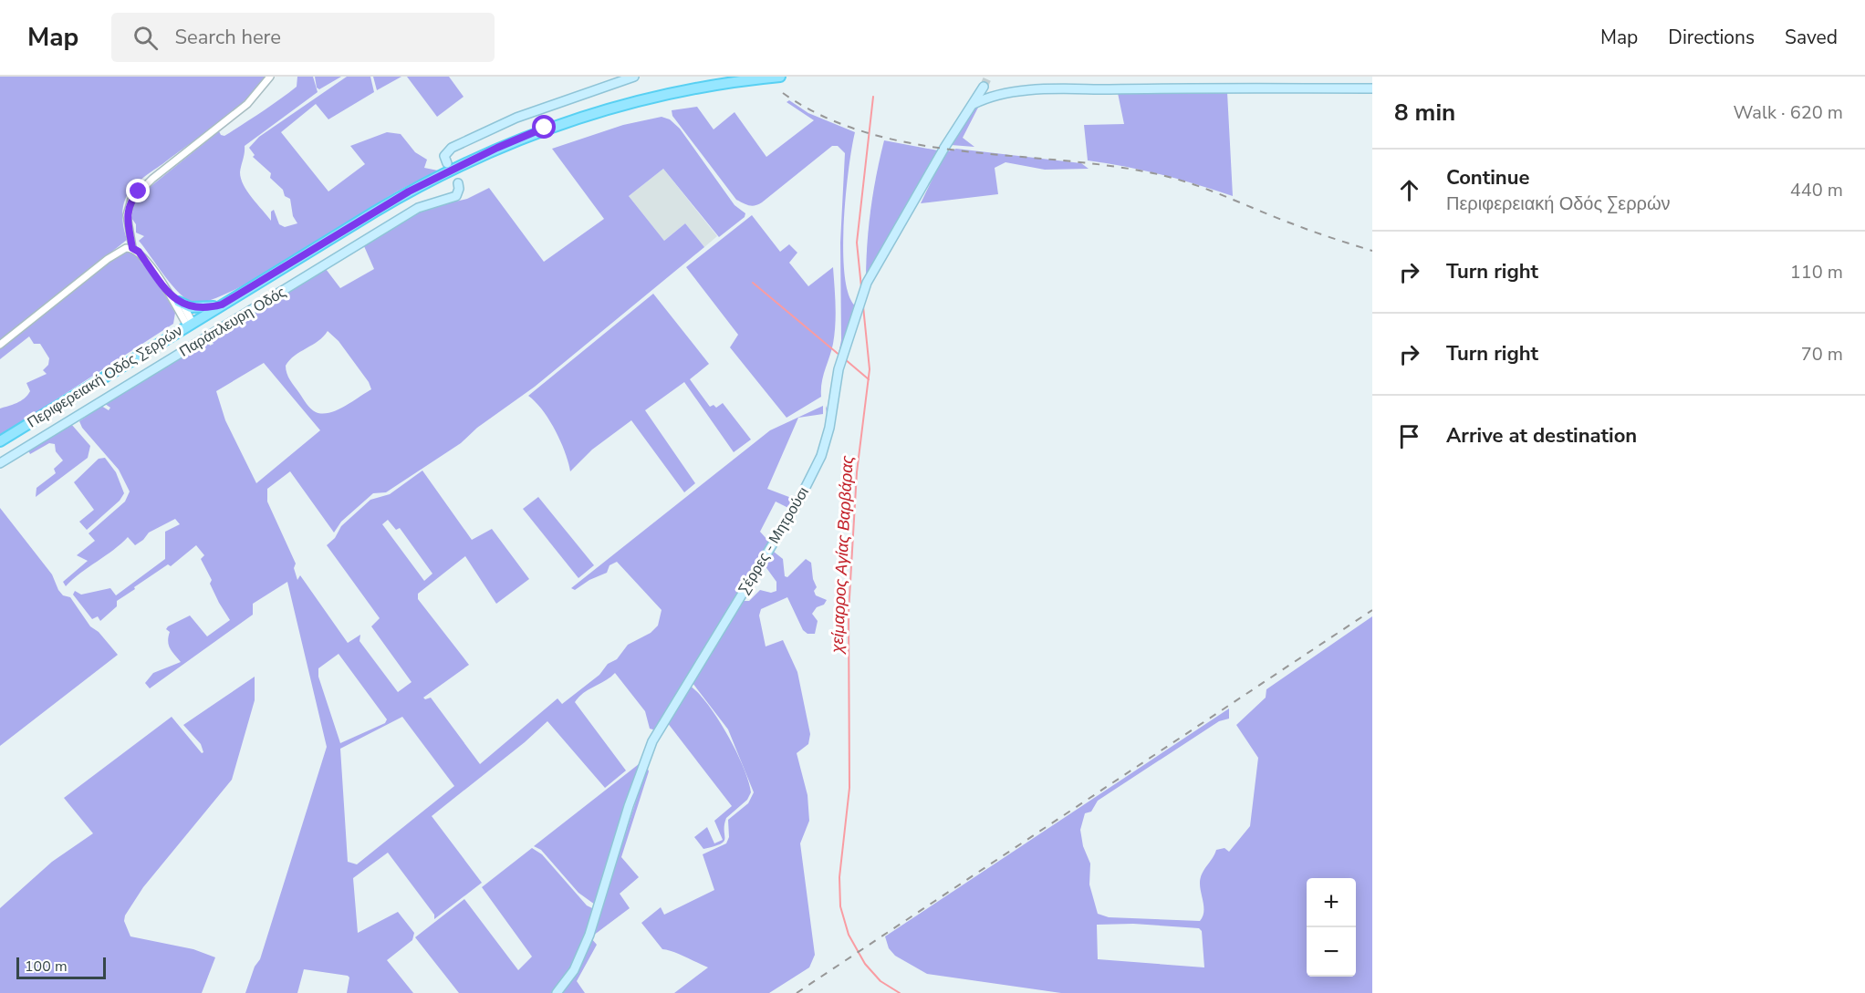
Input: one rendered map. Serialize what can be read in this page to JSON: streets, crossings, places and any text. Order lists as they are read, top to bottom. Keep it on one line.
{"streets":{"main road":["Περιφερειακή Οδός Σερρών"],"street":["Παράπλευρη Οδός","Σέρρες - Μητρούσι"]},"water":["χείμαρρος Αγίας Βαρβάρας"],"scale_bar":"100 m","page":{"header":"Map","search":"Search here","nav":["Map","Directions","Saved"],"heading":["8 min","Walk · 620 m"],"list":[["Continue","Περιφερειακή Οδός Σερρών","440 m"],["Turn right","110 m"],["Turn right","70 m"],"Arrive at destination"],"map_buttons":["+","−"],"scale":"100 m"}}
